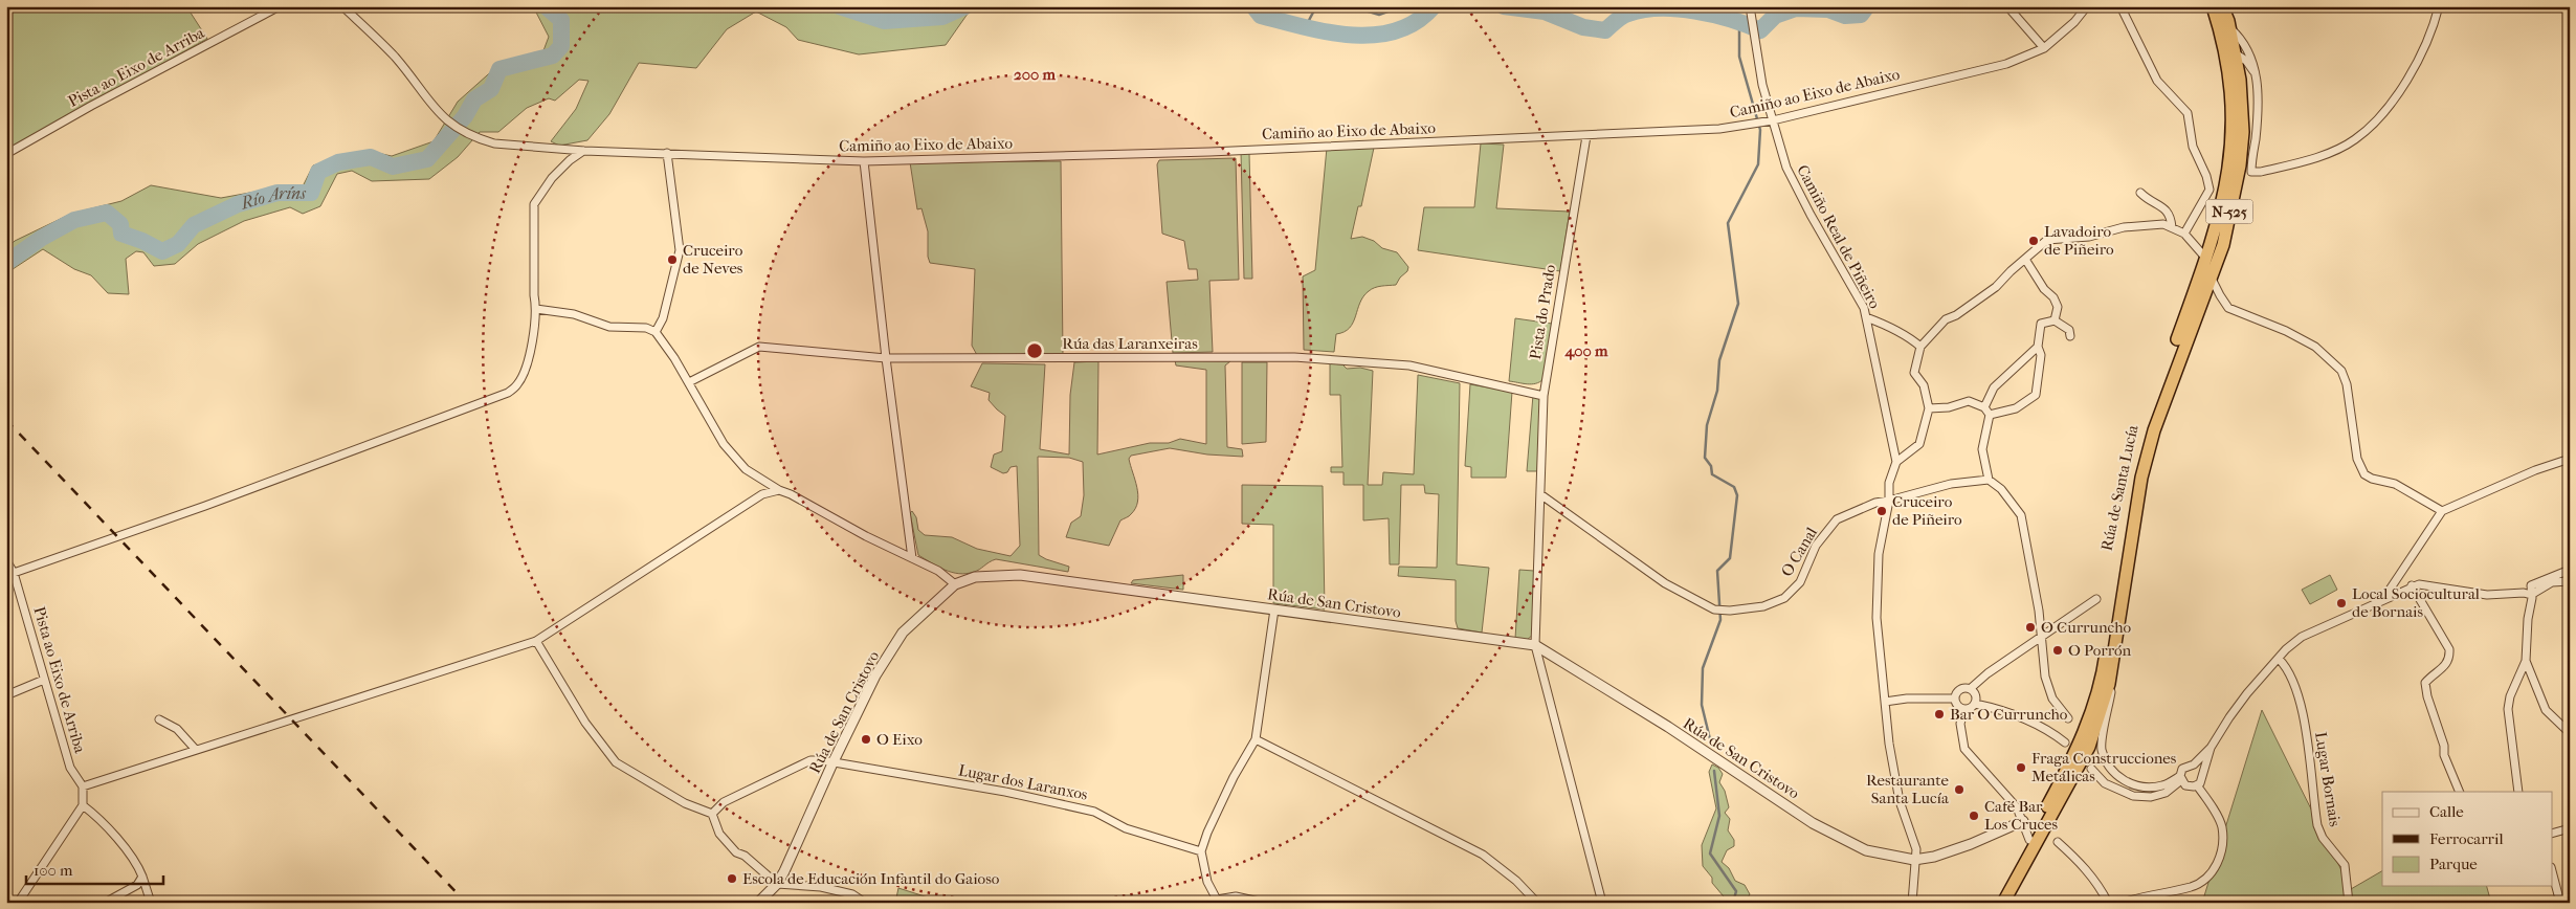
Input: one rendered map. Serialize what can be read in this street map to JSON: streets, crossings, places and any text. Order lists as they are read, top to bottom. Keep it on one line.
{"streets":{"highway":["N-525","Rúa de Santa Lucía"],"street":["Pista ao Eixo de Arriba","Camiño ao Eixo de Abaixo","Camiño Real de Piñeiro","Pista do Prado","Rúa das Laranxeiras","O Canal","Rúa de San Cristovo","Lugar Bornais","Lugar dos Laranxos"]},"crossings":[["Camiño ao Eixo de Abaixo","Camiño Real de Piñeiro"],["Camiño ao Eixo de Abaixo","Pista do Prado"],["Camiño Real de Piñeiro","O Canal"],["Camiño Real de Piñeiro","Rúa de San Cristovo"],["Pista do Prado","Rúa das Laranxeiras"],["Pista do Prado","O Canal"],["Pista do Prado","Rúa de San Cristovo"],["Rúa de San Cristovo","Lugar dos Laranxos"]],"water":["Río Aríns"],"places":["Lavadoiro de Piñeiro","Cruceiro de Neves","Cruceiro de Piñeiro","Local Sociocultural de Bornais","O Curruncho","O Porrón","Bar O Curruncho","O Eixo","Fraga Construcciones Metálicas","Restaurante Santa Lucía","Café Bar Los Cruces","Escola de Educación Infantil do Gaioso"],"legend":["Calle","Ferrocarril","Parque"],"scale_bar":"100 m","rings":["200 m","400 m"]}
